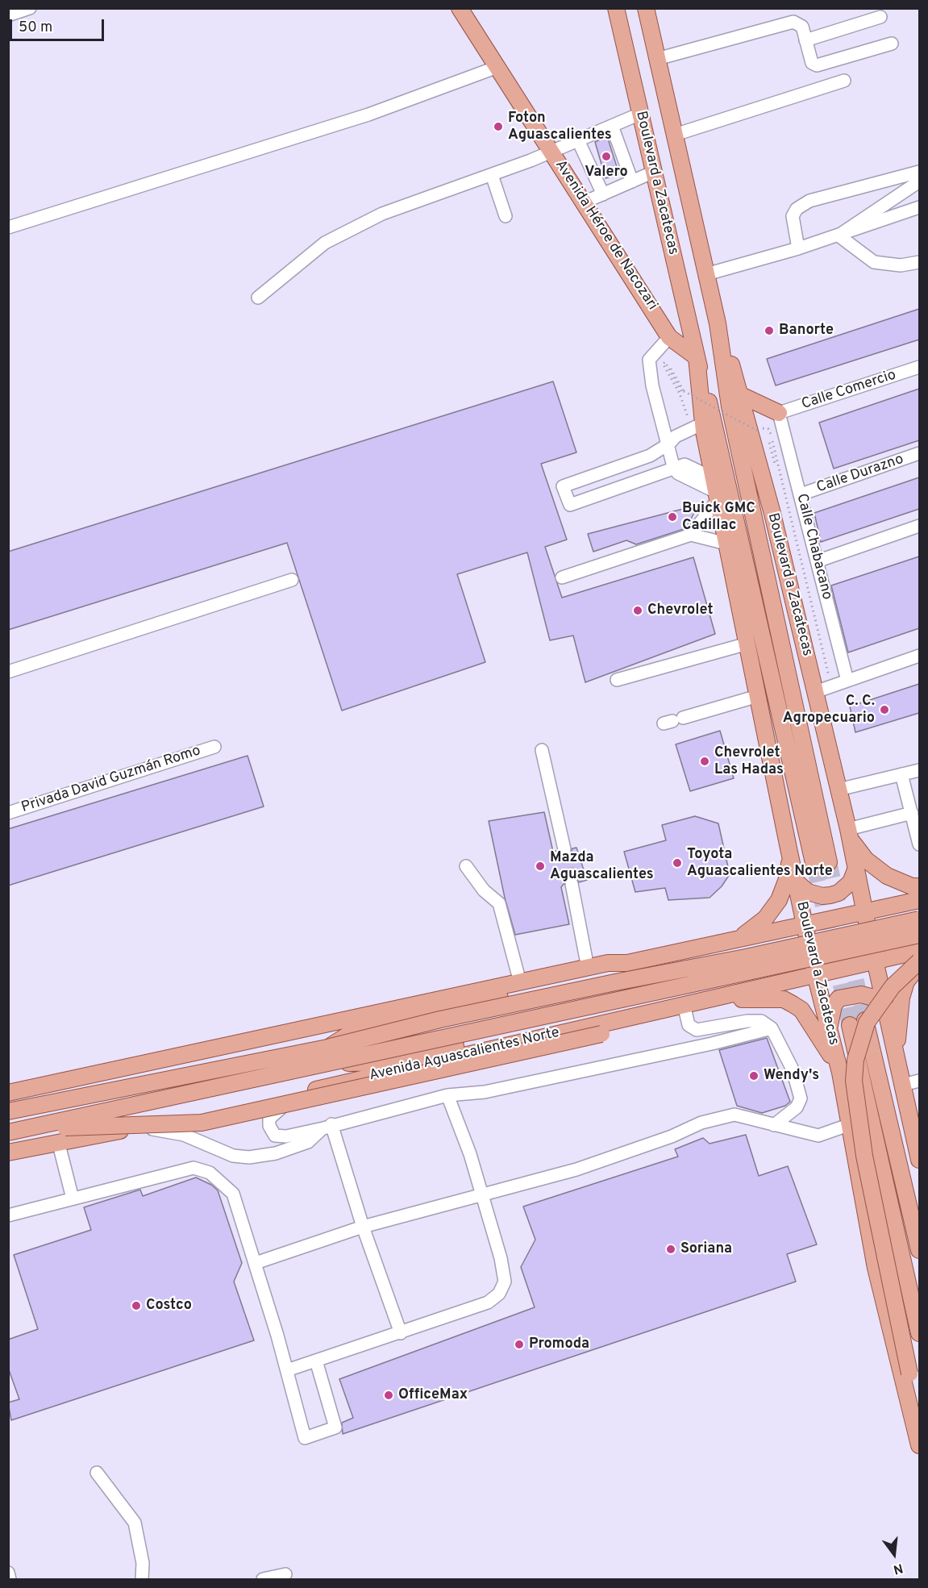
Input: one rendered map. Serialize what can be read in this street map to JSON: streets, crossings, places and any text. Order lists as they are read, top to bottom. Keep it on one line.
{"streets":{"main road":["Boulevard a Zacatecas","Avenida Héroe de Nacozari","Avenida Aguascalientes Norte"],"street":["Calle Comercio","Calle Durazno","Calle Chabacano","Privada David Guzmán Romo"]},"crossings":[["Boulevard a Zacatecas","Avenida Héroe de Nacozari"],["Boulevard a Zacatecas","Avenida Aguascalientes Norte"],["Calle Comercio","Calle Chabacano"],["Calle Durazno","Calle Chabacano"]],"places":["Foton Aguascalientes","Valero","Banorte","Buick GMC Cadillac","Chevrolet","C. C. Agropecuario","Chevrolet Las Hadas","Toyota Aguascalientes Norte","Mazda Aguascalientes","Wendy's","Soriana","Costco","Promoda","OfficeMax"],"scale_bar":"50 m","north":"bottom"}
